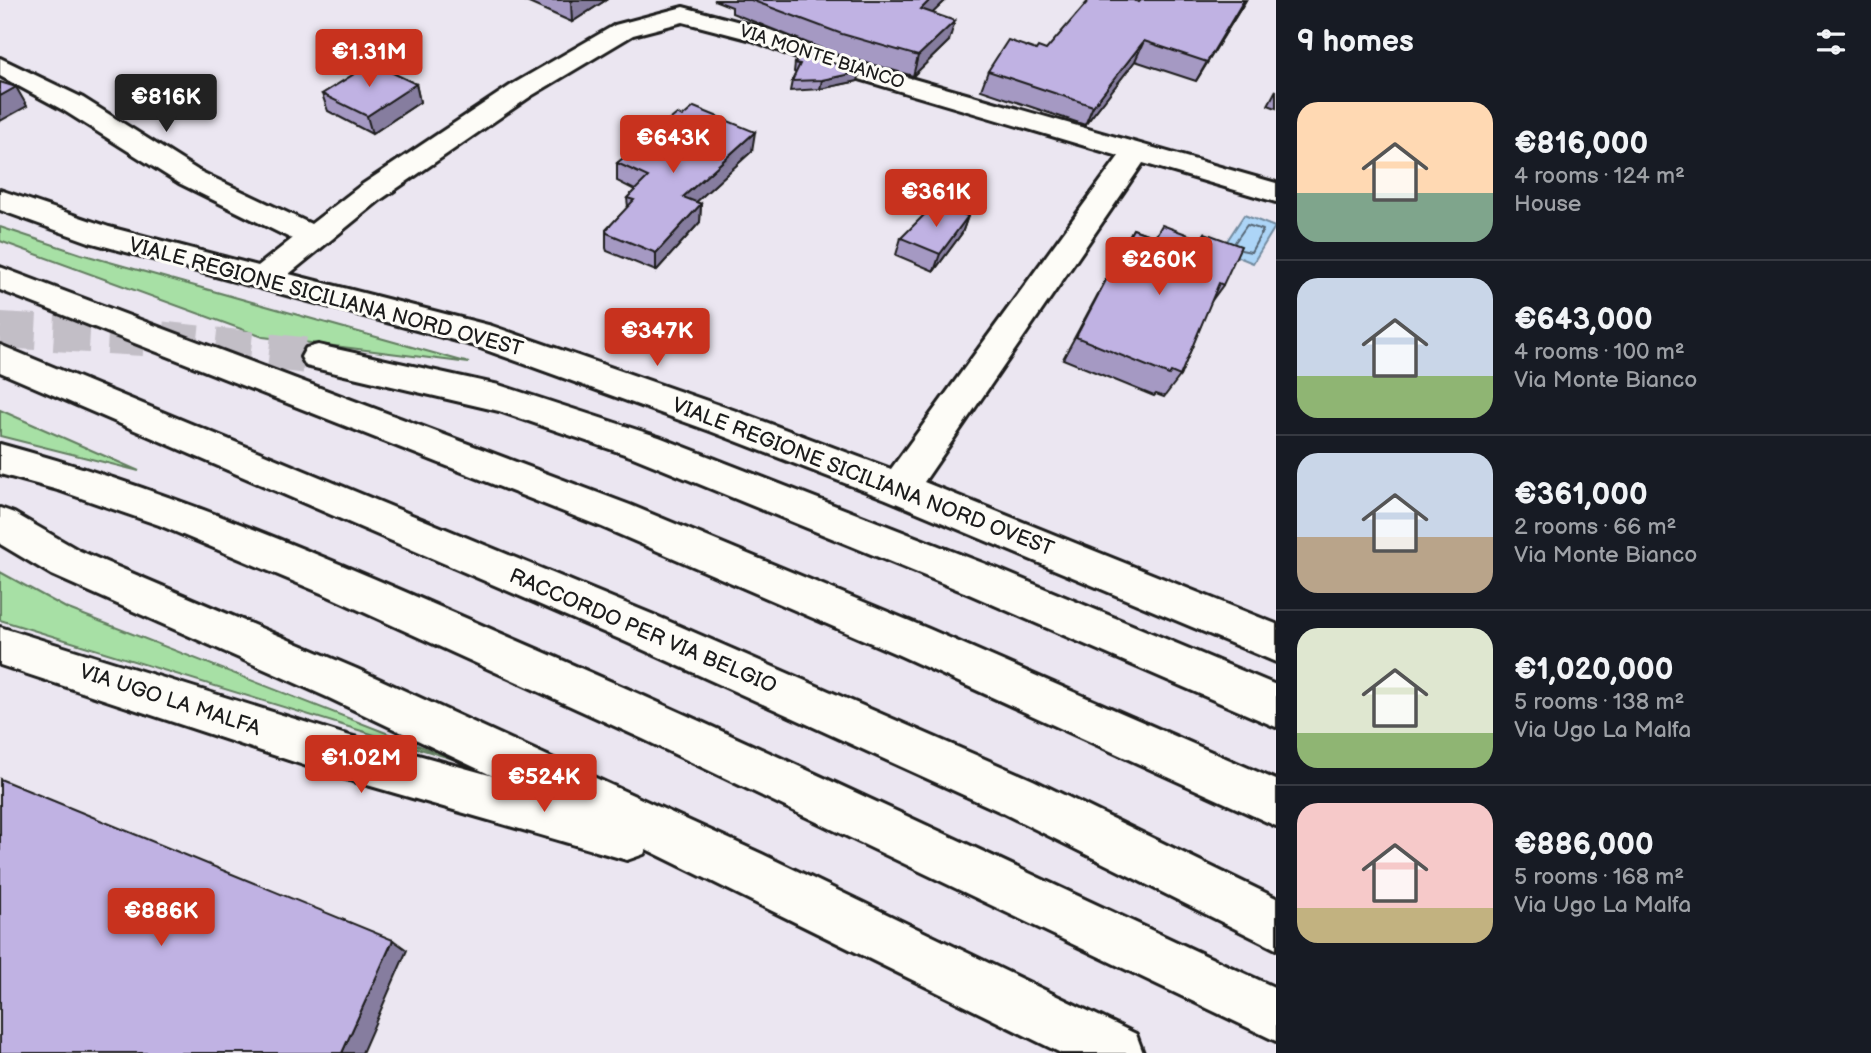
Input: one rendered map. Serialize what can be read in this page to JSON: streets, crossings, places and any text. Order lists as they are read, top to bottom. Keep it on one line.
{"streets":{"main road":["VIA MONTE BIANCO","VIALE REGIONE SICILIANA NORD OVEST","RACCORDO PER VIA BELGIO","VIA UGO LA MALFA"]},"crossings":[["VIA MONTE BIANCO","VIALE REGIONE SICILIANA NORD OVEST"]],"page":{"heading":"9 homes","price":["€1.31M","€816K","€643K","€361K","€260K","€347K","€1.02M","€524K","€886K"],"list":[{"name":"€816,000","note":"4 rooms · 124 m² · House"},{"name":"€643,000","note":"4 rooms · 100 m² · Via Monte Bianco"},{"name":"€361,000","note":"2 rooms · 66 m² · Via Monte Bianco"},{"name":"€1,020,000","note":"5 rooms · 138 m² · Via Ugo La Malfa"},{"name":"€886,000","note":"5 rooms · 168 m² · Via Ugo La Malfa"}]}}
